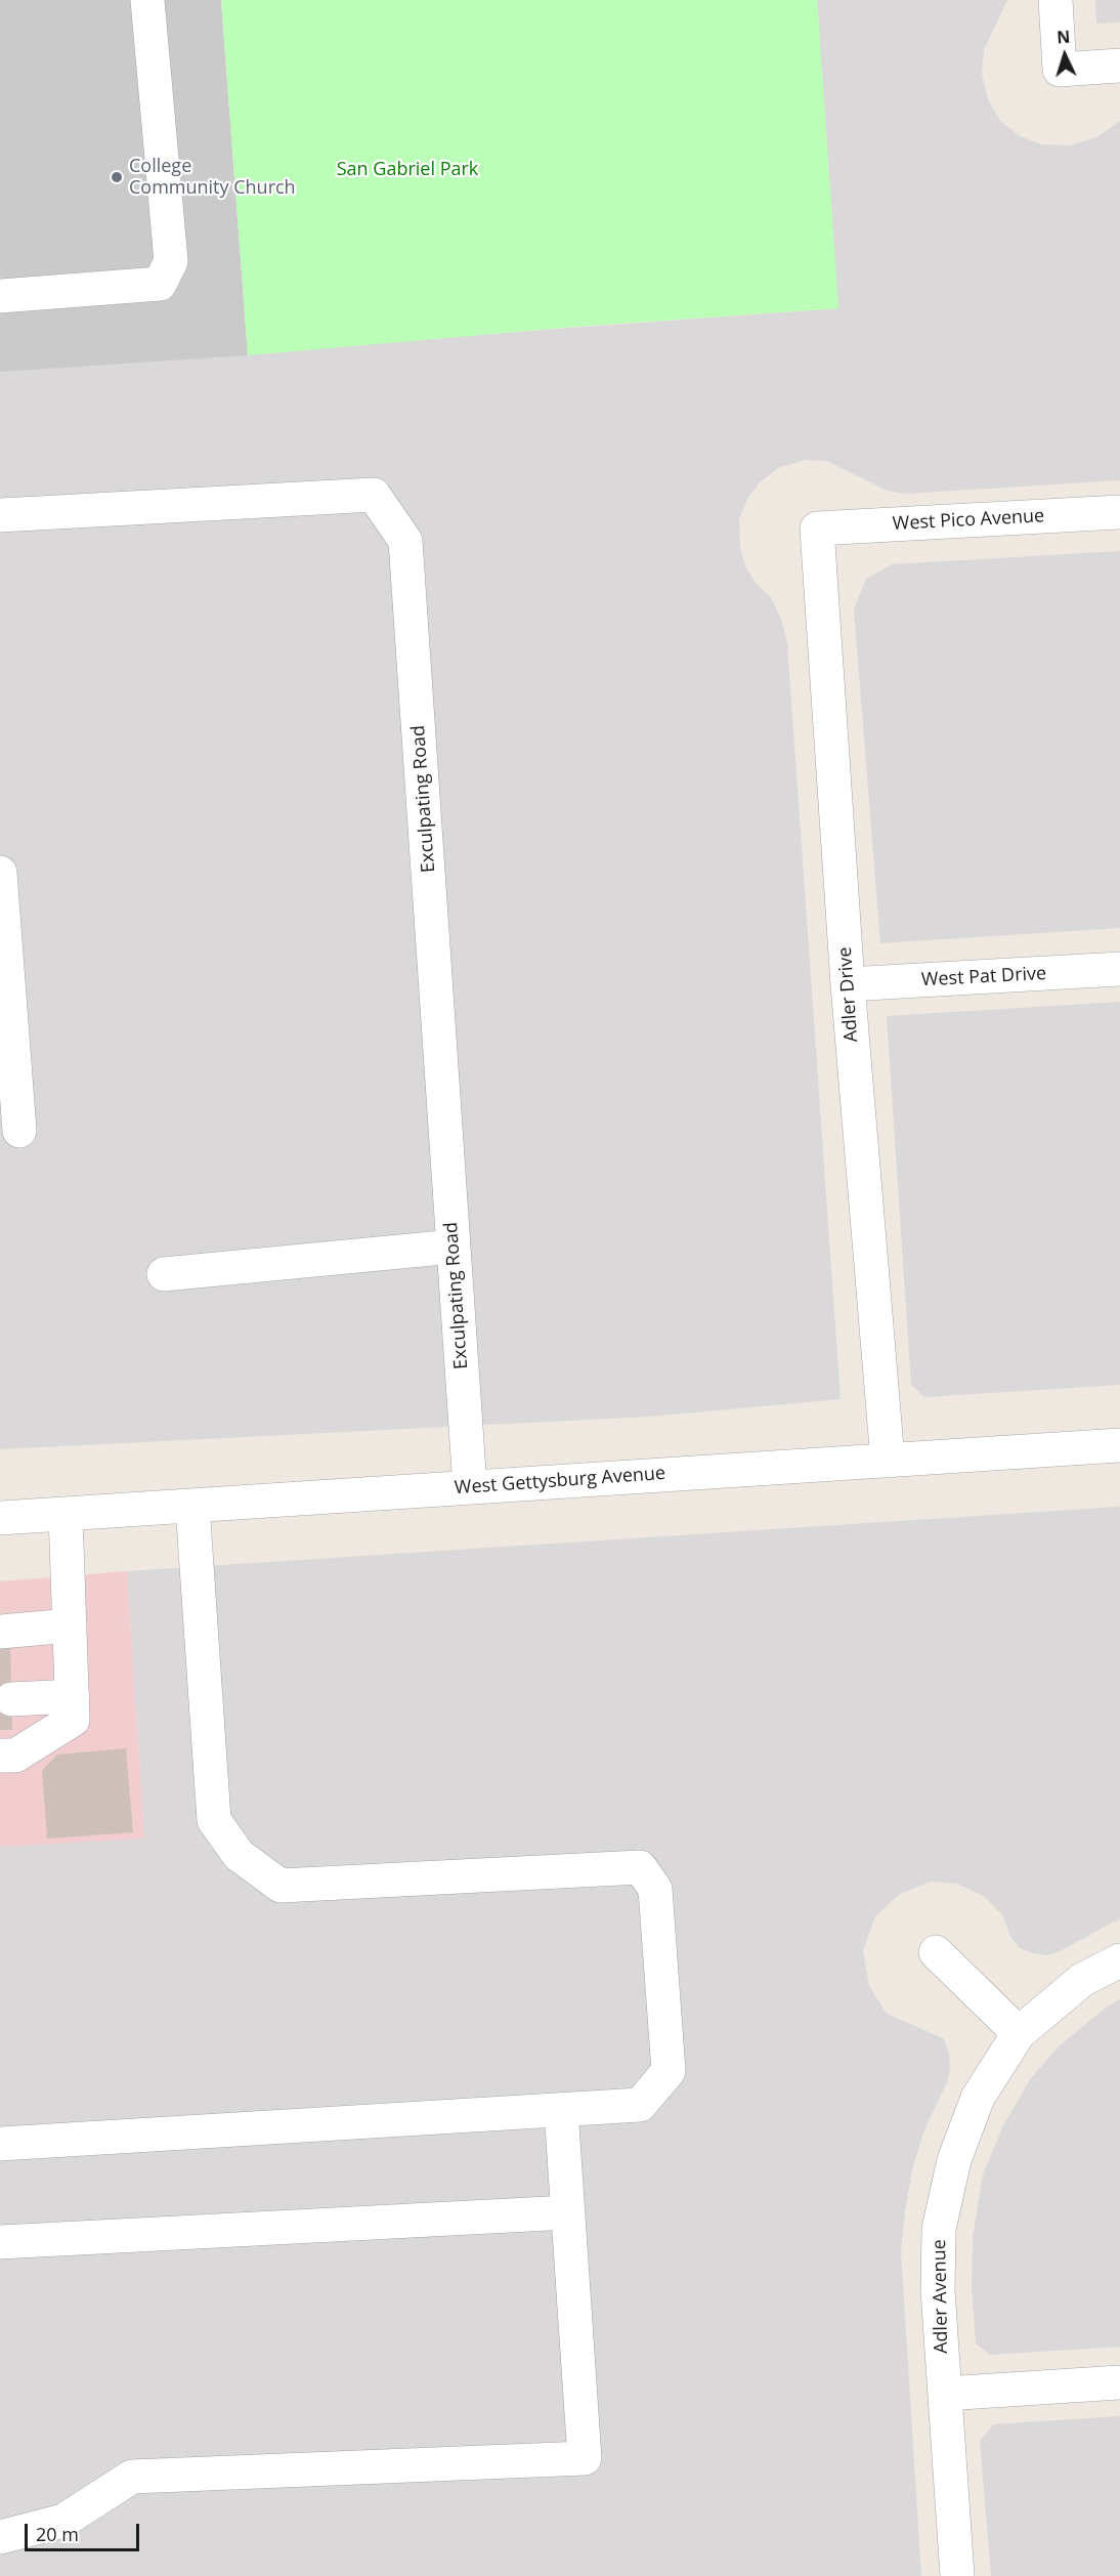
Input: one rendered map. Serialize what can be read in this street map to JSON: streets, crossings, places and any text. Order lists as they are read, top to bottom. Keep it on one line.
{"streets":{"street":["West Pico Avenue","Exculpating Road","West Pat Drive","Adler Drive","West Gettysburg Avenue","Adler Avenue"]},"crossings":[["West Pico Avenue","Adler Drive"],["Exculpating Road","West Gettysburg Avenue"],["West Pat Drive","Adler Drive"],["Adler Drive","West Gettysburg Avenue"]],"parks":["San Gabriel Park"],"places":["College Community Church"],"scale_bar":"20 m","north":"top"}
